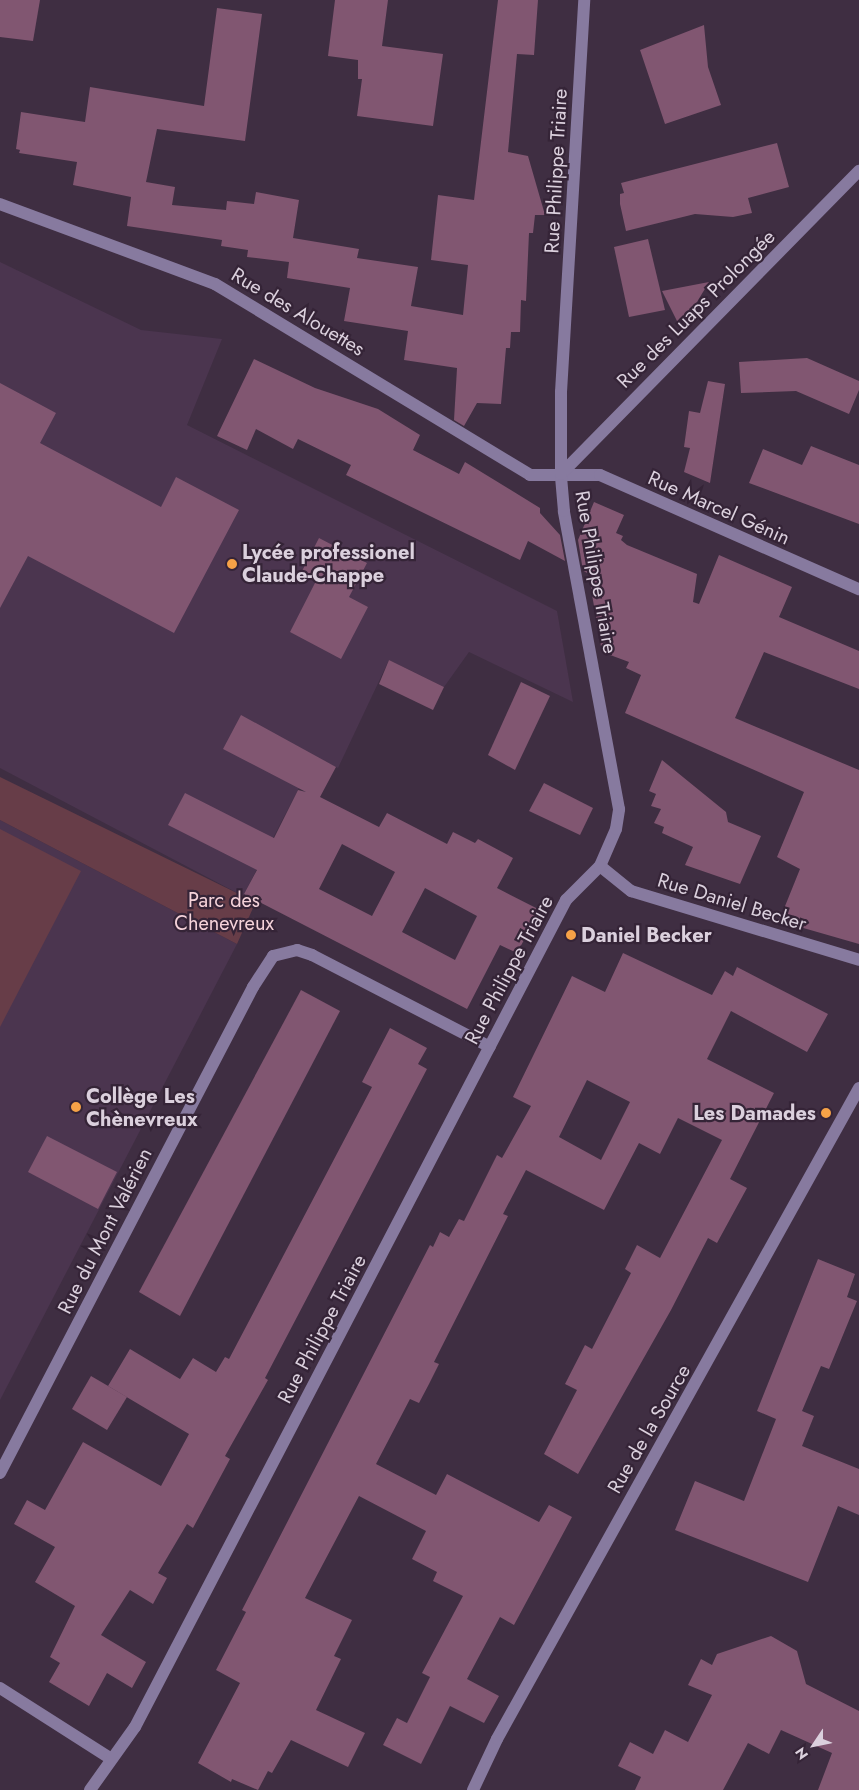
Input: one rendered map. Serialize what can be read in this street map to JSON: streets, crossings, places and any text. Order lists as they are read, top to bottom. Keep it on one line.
{"streets":{"street":["Rue Philippe Triaire","Rue des Luaps Prolongée","Rue des Alouettes","Rue Marcel Génin","Rue Daniel Becker","Rue du Mont Valérien","Rue de la Source"]},"crossings":[["Rue Philippe Triaire","Rue des Luaps Prolongée"],["Rue Philippe Triaire","Rue des Alouettes"],["Rue Philippe Triaire","Rue Marcel Génin"],["Rue Philippe Triaire","Rue Daniel Becker"],["Rue Philippe Triaire","Rue du Mont Valérien"],["Rue des Luaps Prolongée","Rue des Alouettes"],["Rue des Luaps Prolongée","Rue Marcel Génin"],["Rue des Alouettes","Rue Marcel Génin"]],"parks":["Parc des Chenevreux"],"places":["Lycée professionel Claude-Chappe","Daniel Becker","Collège Les Chènevreux","Les Damades"],"north":"bottom left"}
